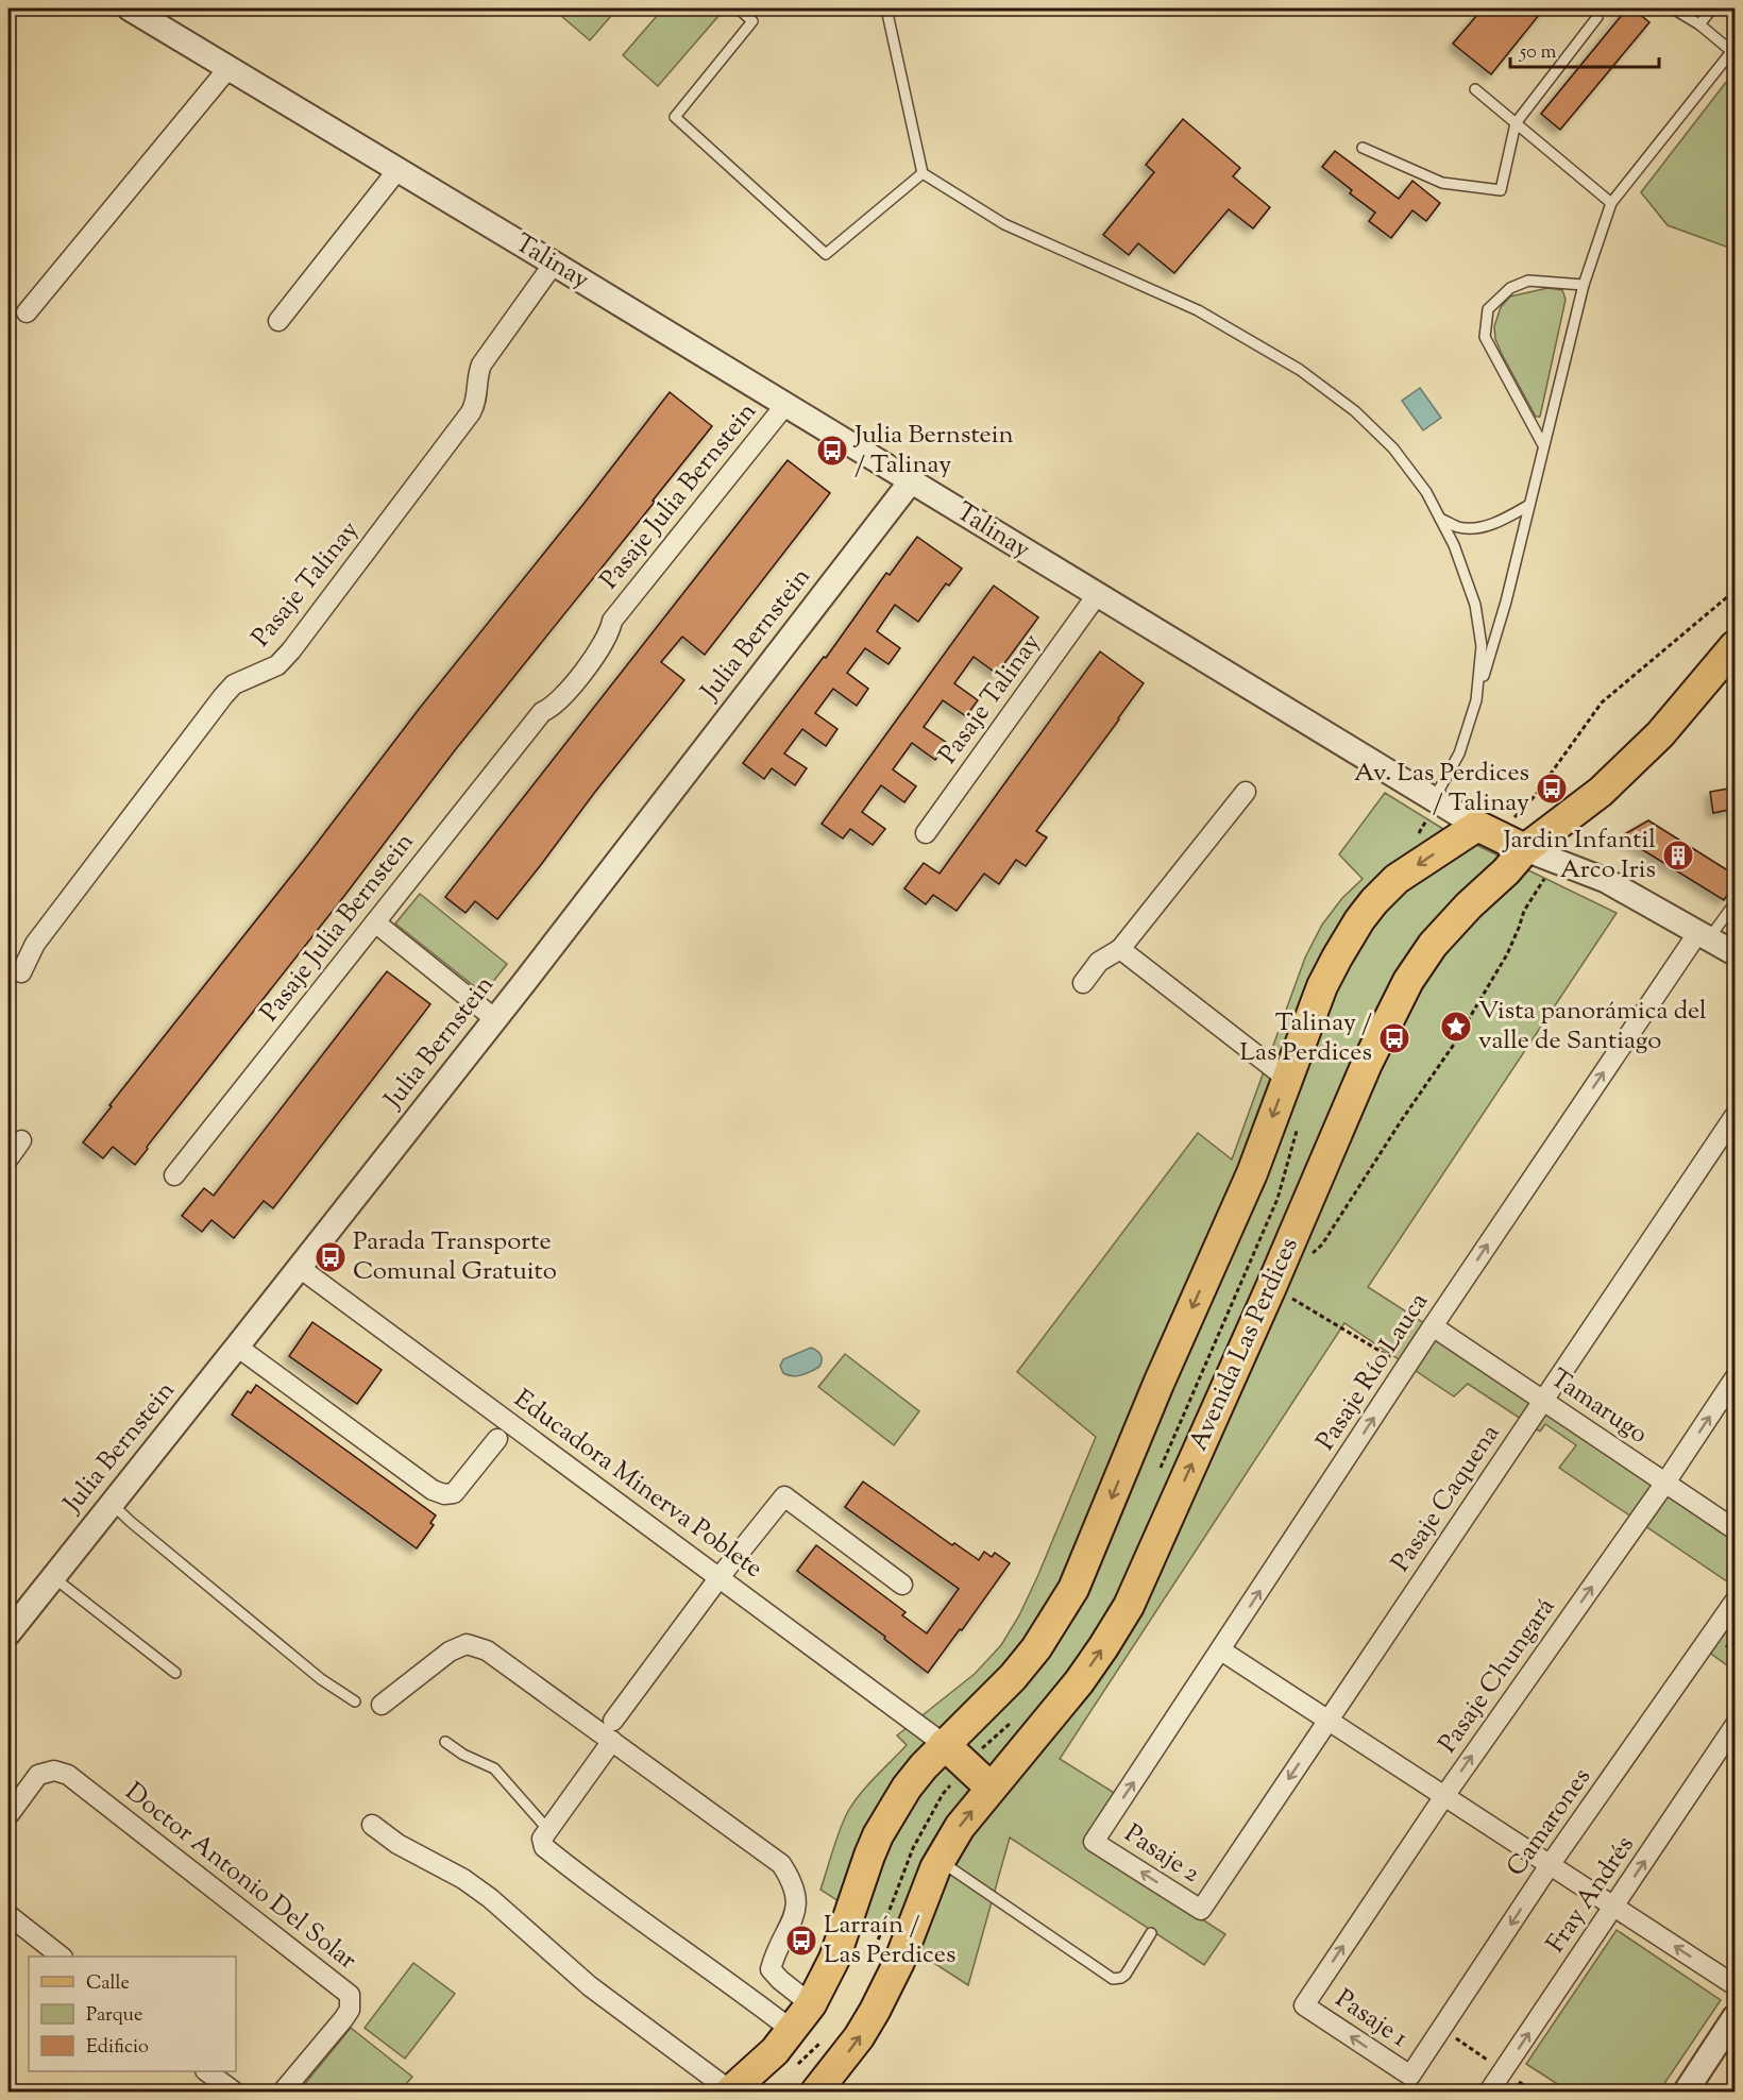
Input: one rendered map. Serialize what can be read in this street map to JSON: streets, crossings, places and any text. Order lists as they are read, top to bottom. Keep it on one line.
{"streets":{"main road":["Talinay","Avenida Las Perdices"],"street":["Pasaje Julia Bernstein","Pasaje Talinay","Julia Bernstein","Pasaje Río Lauca","Tamarugo","Educadora Minerva Poblete","Pasaje Caquena","Pasaje Chungará","Camarones","Pasaje 2","Doctor Antonio Del Solar","Fray Andrés","Pasaje 1"]},"crossings":[["Talinay","Pasaje Julia Bernstein"],["Talinay","Pasaje Talinay"],["Talinay","Julia Bernstein"],["Talinay","Avenida Las Perdices"],["Talinay","Pasaje Río Lauca"],["Julia Bernstein","Educadora Minerva Poblete"],["Pasaje Río Lauca","Tamarugo"],["Pasaje Río Lauca","Pasaje 2"],["Tamarugo","Pasaje Caquena"],["Tamarugo","Pasaje Chungará"],["Pasaje Caquena","Pasaje 2"],["Pasaje Chungará","Pasaje 1"],["Camarones","Pasaje 1"]],"one_way":["Pasaje Río Lauca","Pasaje Chungará","Pasaje 2","Fray Andrés","Pasaje 1"],"places":{"bus stop":["Julia Bernstein / Talinay","Av. Las Perdices / Talinay","Talinay / Las Perdices","Parada Transporte Comunal Gratuito","Larraín / Las Perdices"],"building":["Jardin Infantil Arco Iris"],"place":["Vista panorámica del valle de Santiago"]},"legend":["Calle","Parque","Edificio"],"scale_bar":"50 m"}
